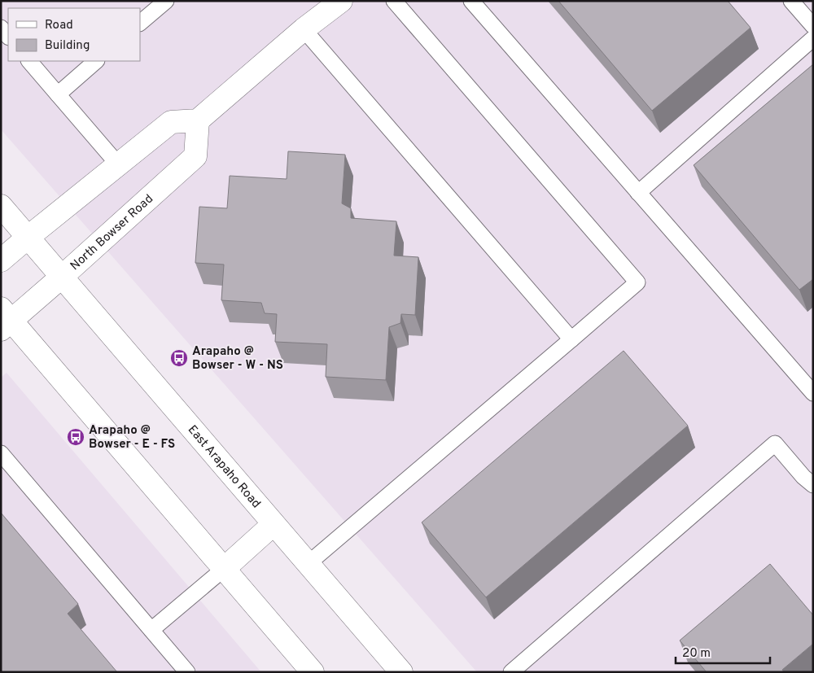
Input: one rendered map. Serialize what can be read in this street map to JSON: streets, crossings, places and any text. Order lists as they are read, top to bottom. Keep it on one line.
{"streets":{"main road":["North Bowser Road","East Arapaho Road"]},"crossings":[["North Bowser Road","East Arapaho Road"]],"places":{"bus stop":["Arapaho @ Bowser - W - NS","Arapaho @ Bowser - E - FS"]},"legend":["Road","Building"],"scale_bar":"20 m"}
